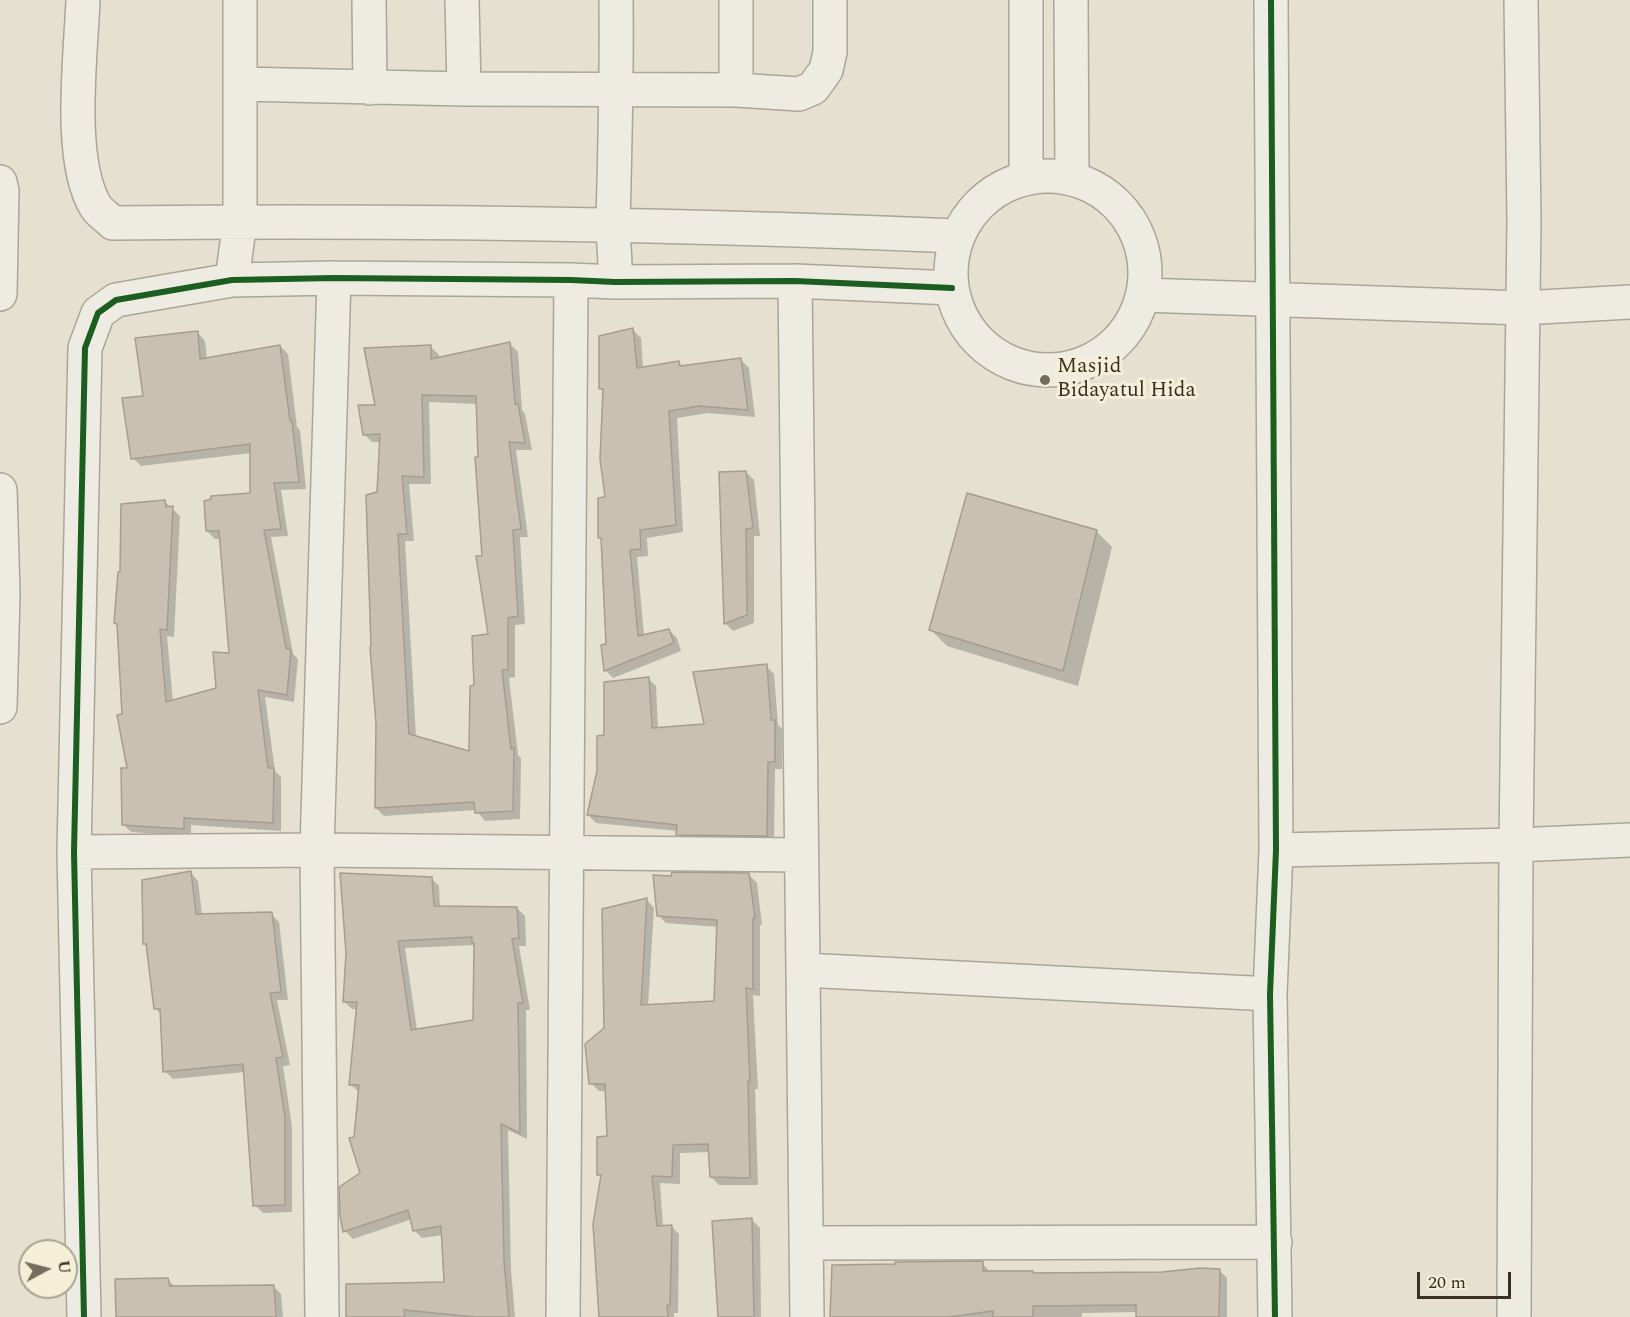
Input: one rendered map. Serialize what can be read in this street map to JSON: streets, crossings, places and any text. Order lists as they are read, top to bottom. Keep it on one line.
{"places":["Masjid Bidayatul Hida"],"scale_bar":"20 m","north":"right"}
